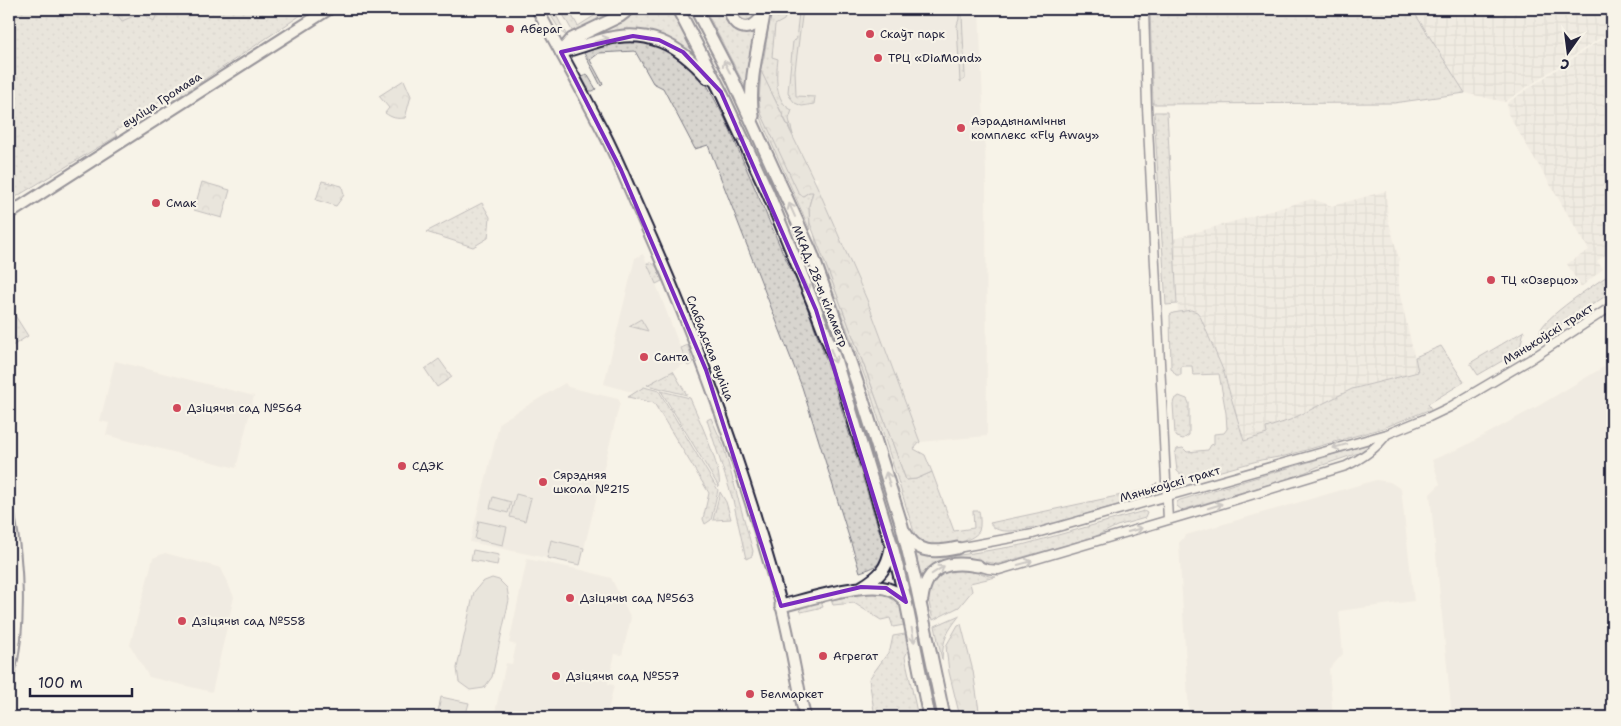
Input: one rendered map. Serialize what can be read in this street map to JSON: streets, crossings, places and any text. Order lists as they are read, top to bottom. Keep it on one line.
{"streets":{"highway":["МКАД, 28-ы кіламетр"],"main road":["вуліца Громава","Слабадская вуліца"],"street":["Мянькоўскі тракт"]},"places":["Абераг","Скаўт парк","ТРЦ «DiaMond»","Аэрадынамічны комплекс «Fly Away»","Смак","ТЦ «Озерцо»","Санта","Дзіцячы сад №564","СДЭК","Сярэдняя школа №215","Дзіцячы сад №563","Дзіцячы сад №558","Агрегат","Дзіцячы сад №557","Белмаркет"],"scale_bar":"100 m","north":"bottom"}
